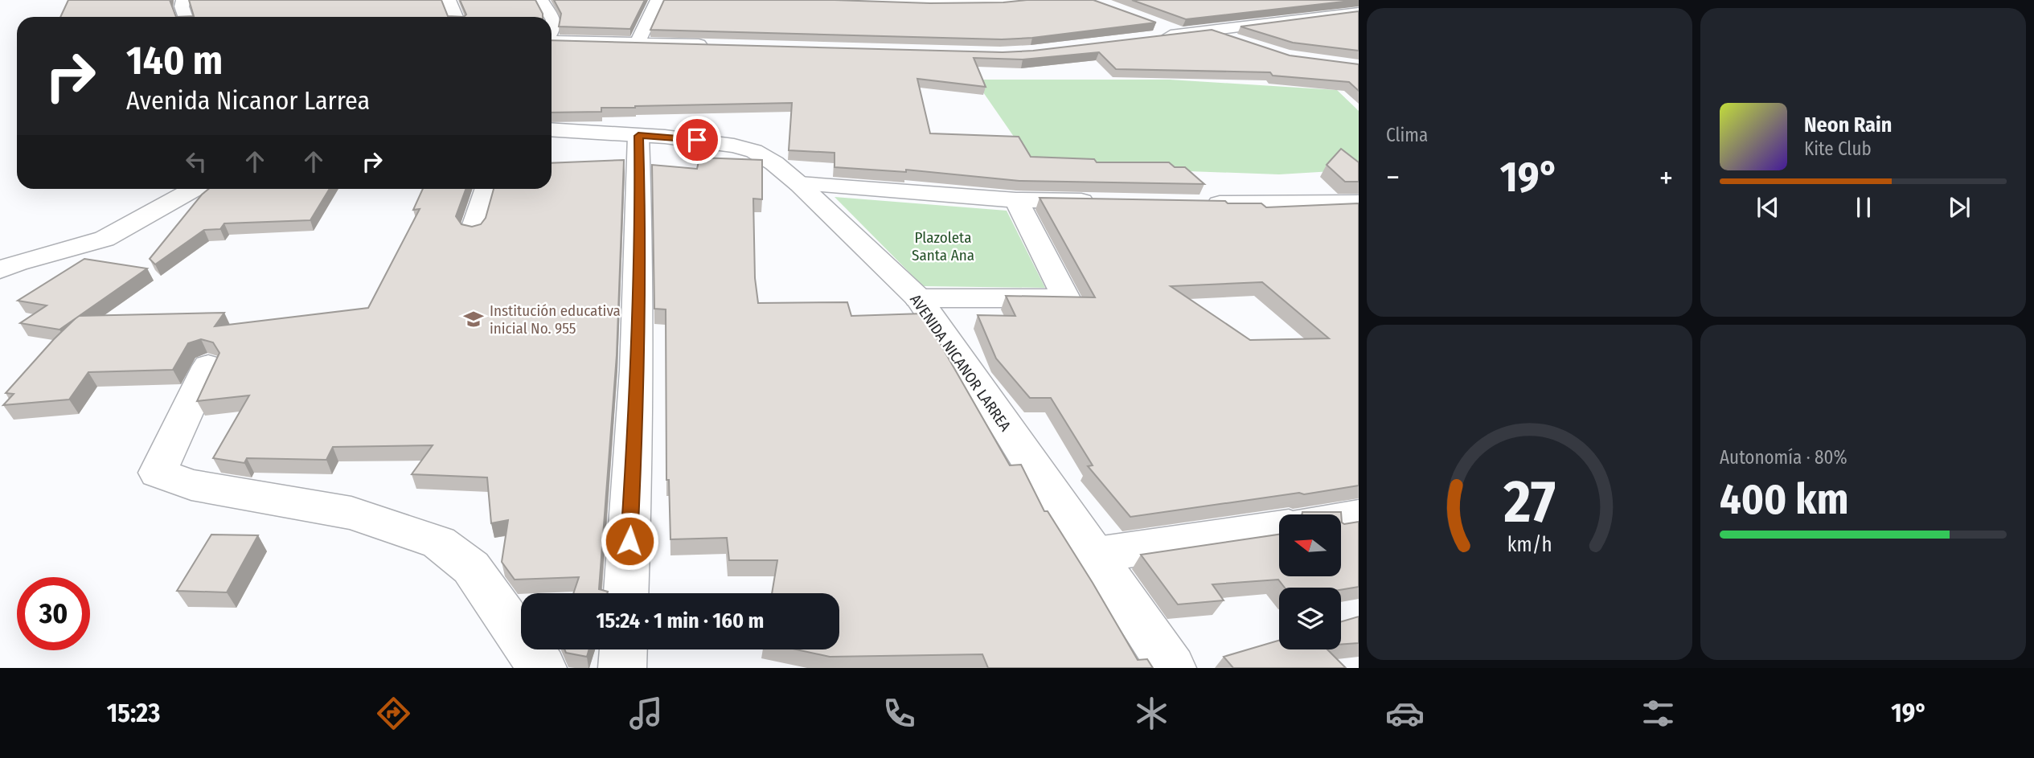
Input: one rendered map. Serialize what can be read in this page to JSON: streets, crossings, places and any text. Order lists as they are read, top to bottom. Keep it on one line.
{"streets":{"street":["AVENIDA NICANOR LARREA"]},"parks":["Plazoleta Santa Ana"],"places":{"school or university":["Institución educativa inicial No. 955"]},"north":"left","page":{"tile":["Clima",["Autonomía · 80%","400 km"]],"turn":["140 m","Avenida Nicanor Larrea"],"song":["Neon Rain","Kite Club"],"heat":["−","19°","+"],"limit":"30","trip":"15:24 · 1 min · 160 m","tabs":["15:23","19°"],"gauge":["27","km/h"]}}
